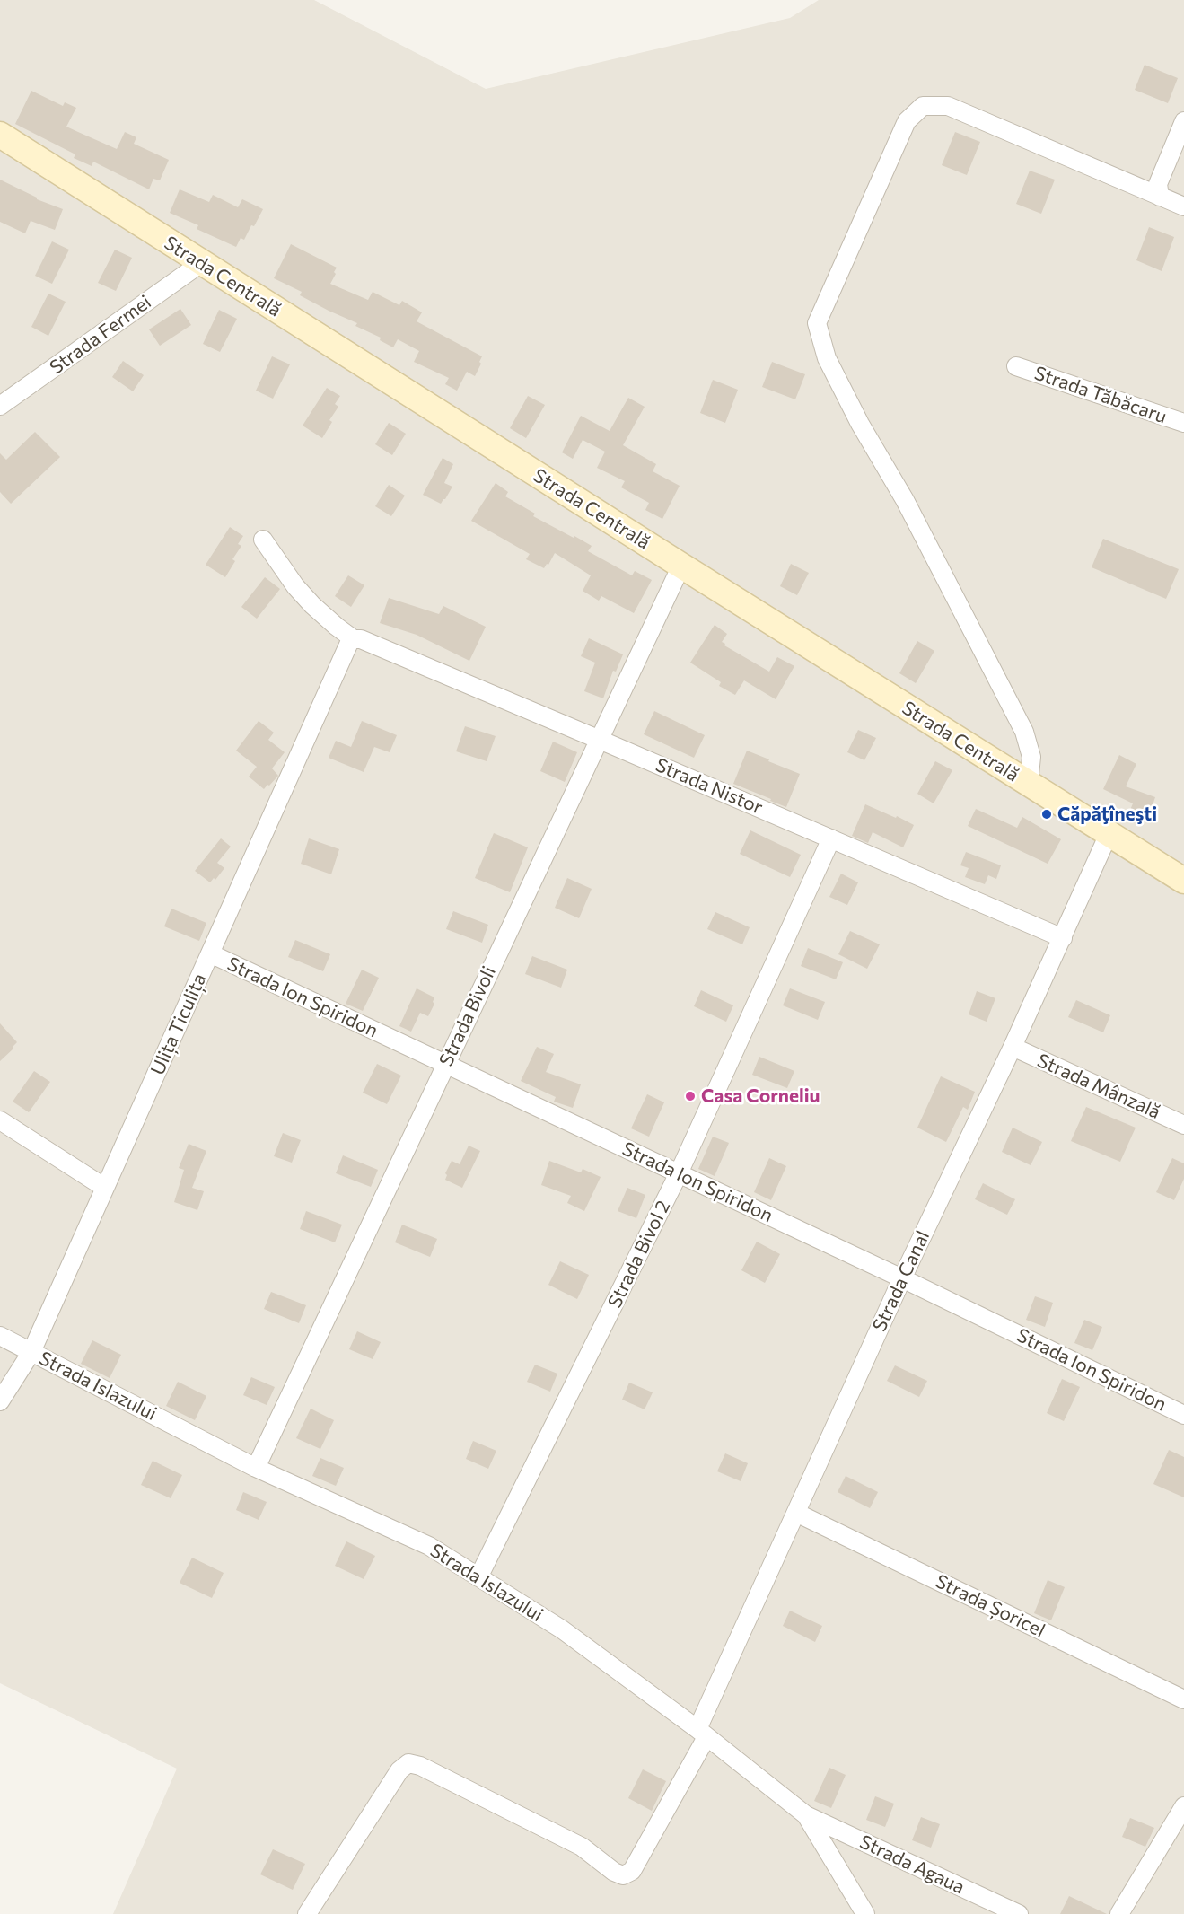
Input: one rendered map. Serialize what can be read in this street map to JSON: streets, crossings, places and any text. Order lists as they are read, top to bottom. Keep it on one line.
{"streets":{"main road":["Strada Centrală"],"street":["Strada Fermei","Strada Tăbăcaru","Strada Nistor","Strada Ion Spiridon","Strada Bivoli","Ulița Ticulița","Strada Mânzală","Strada Bivol 2","Strada Canal","Strada Islazului","Strada Șoricel","Strada Agaua"]},"crossings":[["Strada Centrală","Strada Fermei"],["Strada Centrală","Strada Bivoli"],["Strada Centrală","Strada Canal"],["Strada Nistor","Strada Bivoli"],["Strada Nistor","Ulița Ticulița"],["Strada Nistor","Strada Bivol 2"],["Strada Nistor","Strada Canal"],["Strada Ion Spiridon","Strada Bivoli"],["Strada Ion Spiridon","Ulița Ticulița"],["Strada Ion Spiridon","Strada Bivol 2"],["Strada Ion Spiridon","Strada Canal"],["Strada Bivoli","Strada Islazului"],["Ulița Ticulița","Strada Islazului"],["Strada Mânzală","Strada Canal"],["Strada Bivol 2","Strada Islazului"],["Strada Canal","Strada Islazului"],["Strada Canal","Strada Șoricel"],["Strada Islazului","Strada Agaua"]],"places":["Căpăţîneşti","Casa Corneliu"]}
